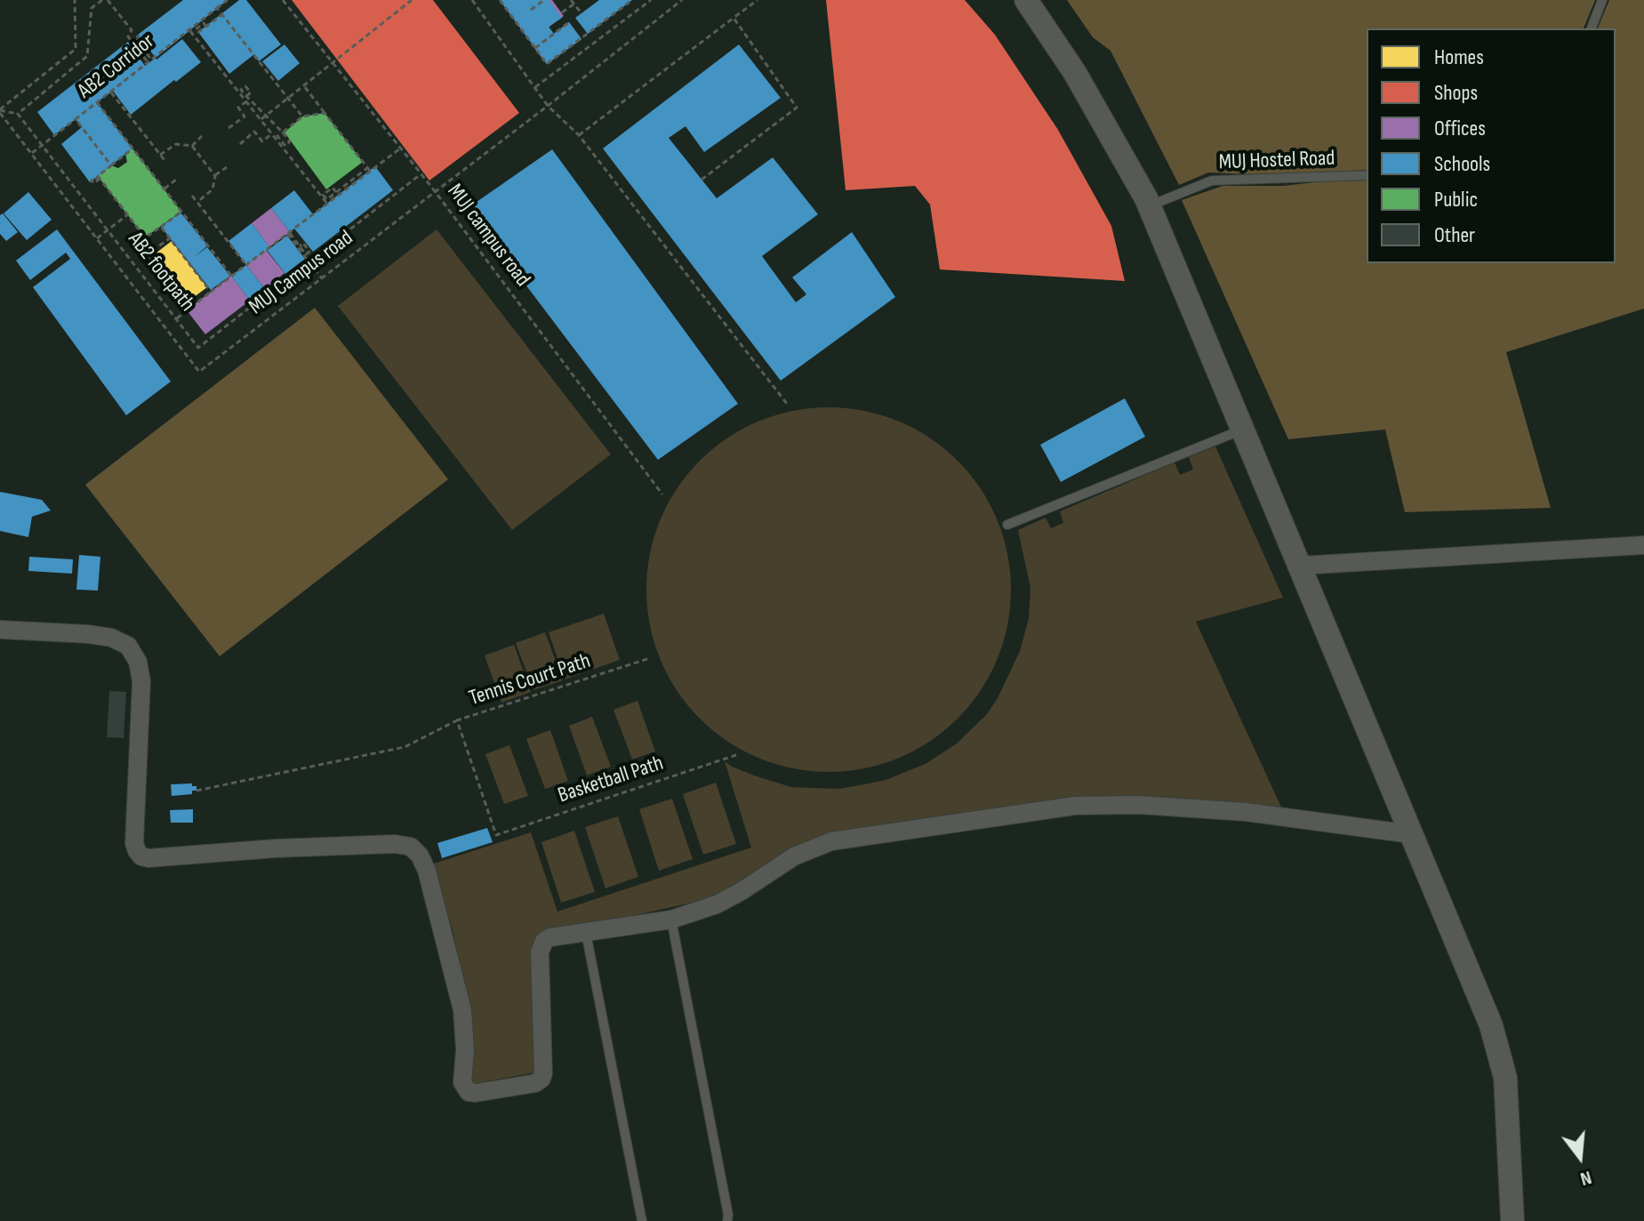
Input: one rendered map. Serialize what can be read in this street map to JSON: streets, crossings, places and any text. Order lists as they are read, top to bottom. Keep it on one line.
{"streets":{"lane":["MUJ Hostel Road"],"path":["AB2 Corridor","MUJ campus road","AB2 footpath","MUJ Campus road","Tennis Court Path","Basketball Path"]},"crossings":[["MUJ campus road","AB2 footpath"],["MUJ campus road","MUJ Campus road"],["Tennis Court Path","Basketball Path"]],"legend":["Homes","Shops","Offices","Schools","Public","Other"],"north":"bottom"}
